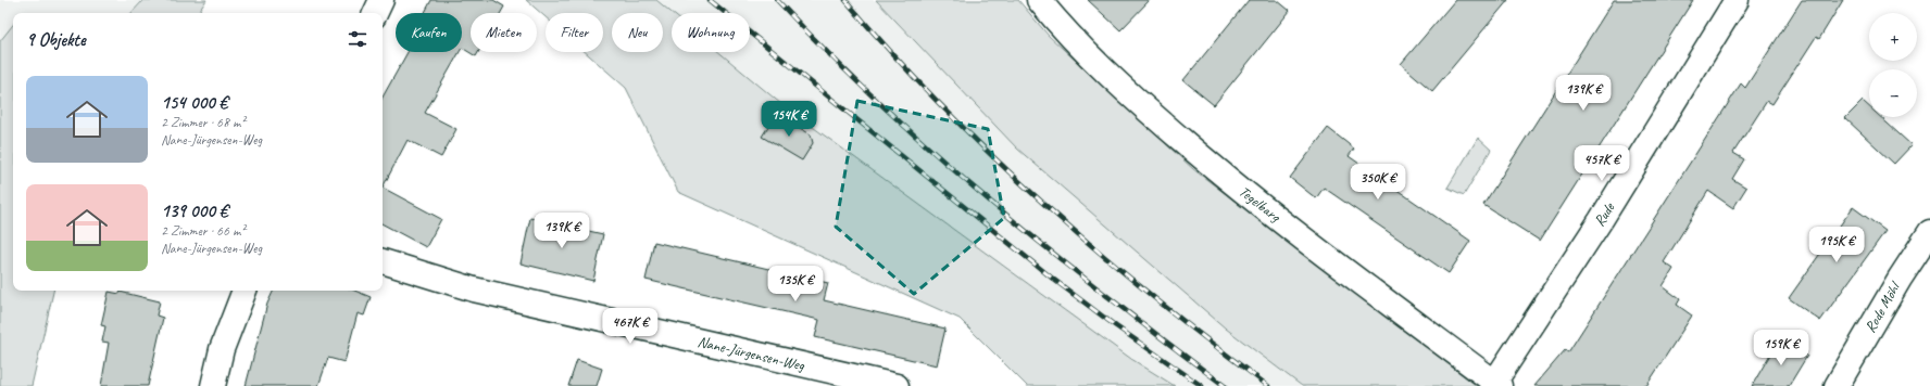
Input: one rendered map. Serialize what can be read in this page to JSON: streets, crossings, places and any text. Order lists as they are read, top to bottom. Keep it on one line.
{"streets":{"street":["Tegelbarg","Rude","Rode Möhl","Nane-Jürgensen-Weg"]},"crossings":[["Tegelbarg","Rude"]],"page":{"map_buttons":["+","−"],"chip":["Kaufen","Mieten","Filter","Neu","Wohnung"],"heading":"9 Objekte","list":[{"name":"154 000 €","note":"2 Zimmer · 68 m² · Nane-Jürgensen-Weg"},{"name":"139 000 €","note":"2 Zimmer · 66 m² · Nane-Jürgensen-Weg"}],"price":["139K €","154K €","457K €","350K €","139K €","195K €","135K €","467K €","159K €"]}}
